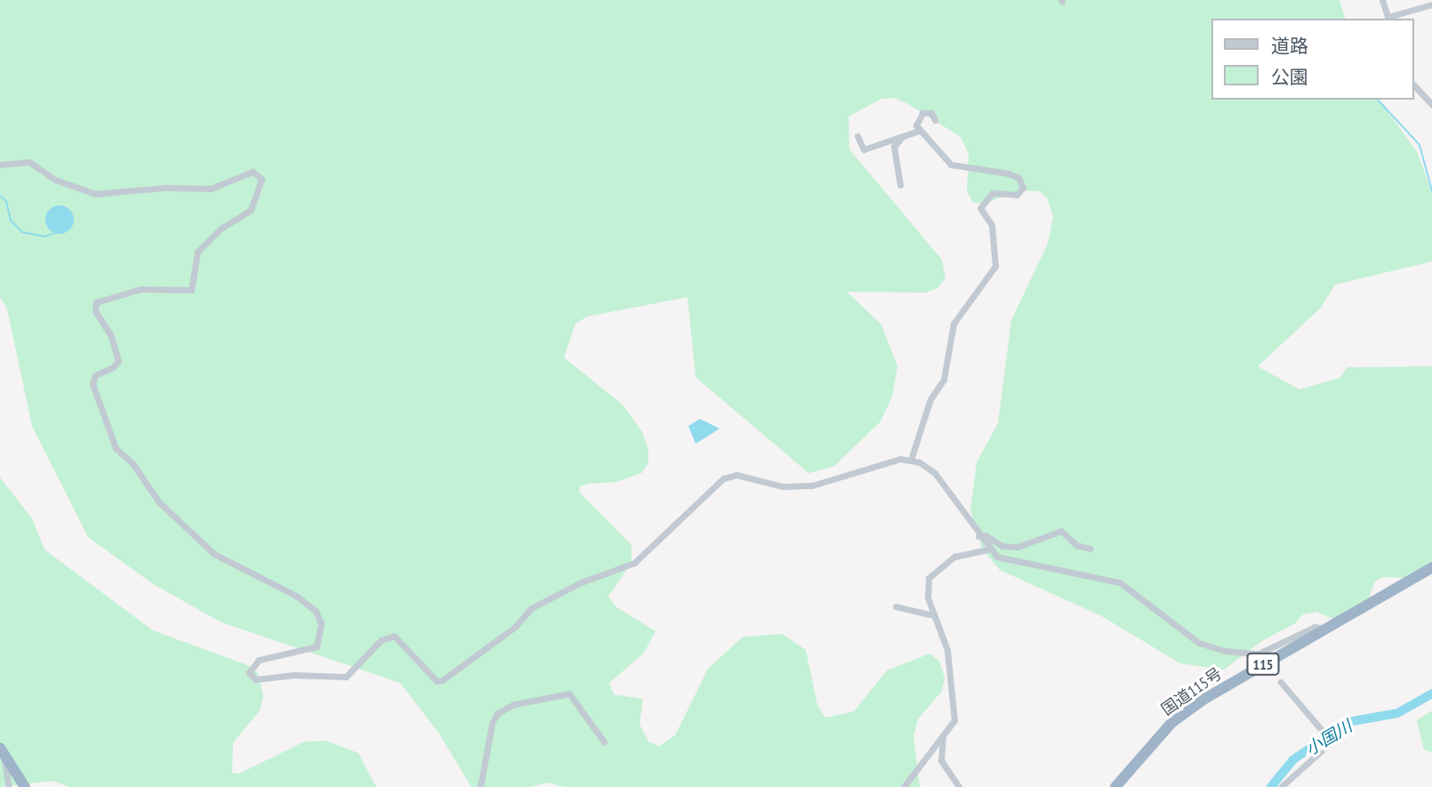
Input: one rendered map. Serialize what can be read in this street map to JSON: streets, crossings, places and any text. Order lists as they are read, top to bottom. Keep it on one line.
{"streets":{"highway":["115","国道115号"]},"water":["小国川"],"legend":["道路","公園"]}
